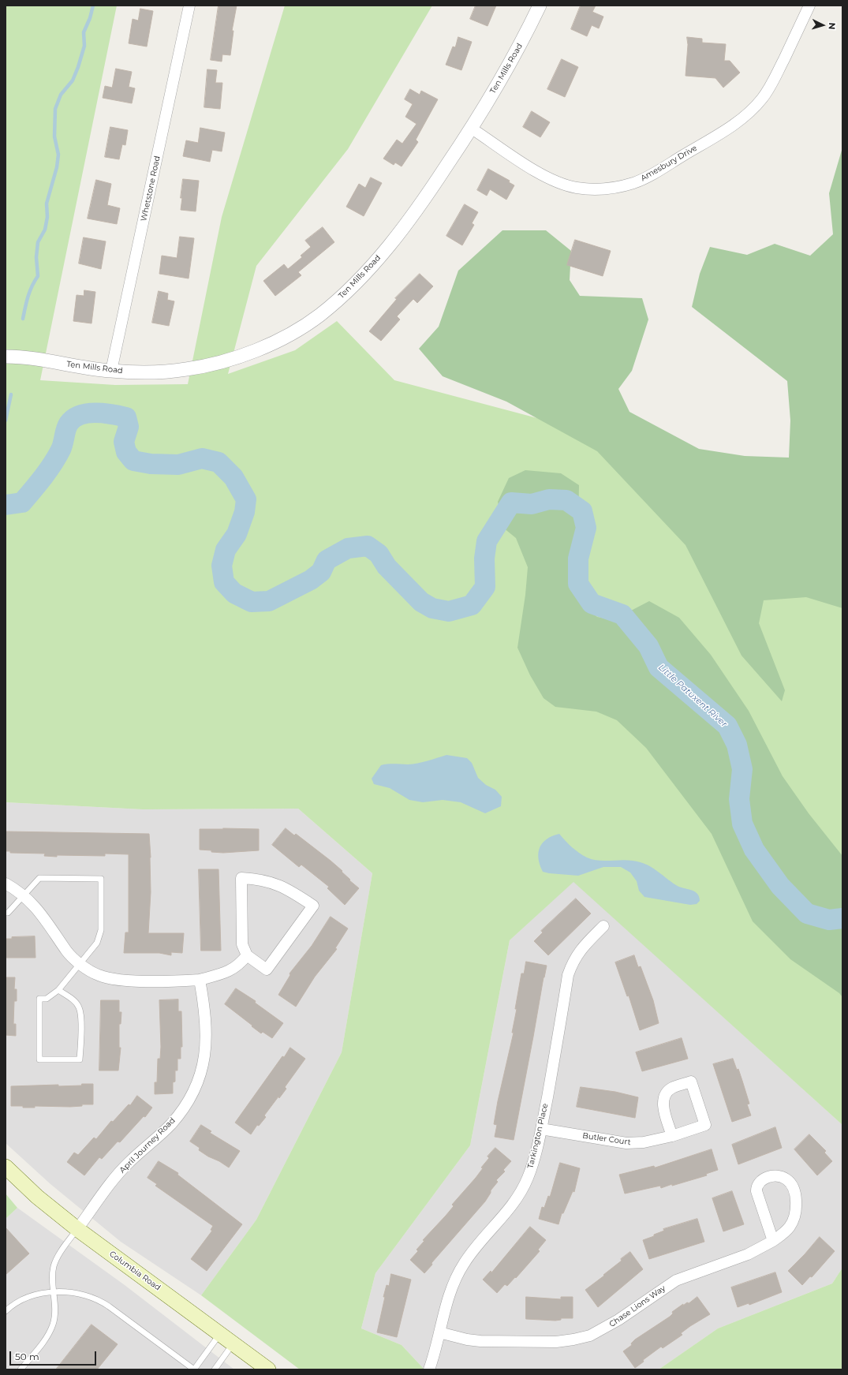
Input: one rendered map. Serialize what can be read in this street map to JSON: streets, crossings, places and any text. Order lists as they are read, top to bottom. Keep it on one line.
{"streets":{"main road":["Columbia Road"],"street":["Ten Mills Road","Amesbury Drive","Whetstone Road","Tarkington Place","Butler Court","April Journey Road","Chase Lions Way"]},"crossings":[["Ten Mills Road","Amesbury Drive"],["Ten Mills Road","Whetstone Road"],["Tarkington Place","Butler Court"],["Tarkington Place","Chase Lions Way"],["April Journey Road","Columbia Road"]],"water":["Little Patuxent River"],"scale_bar":"50 m","north":"right"}
